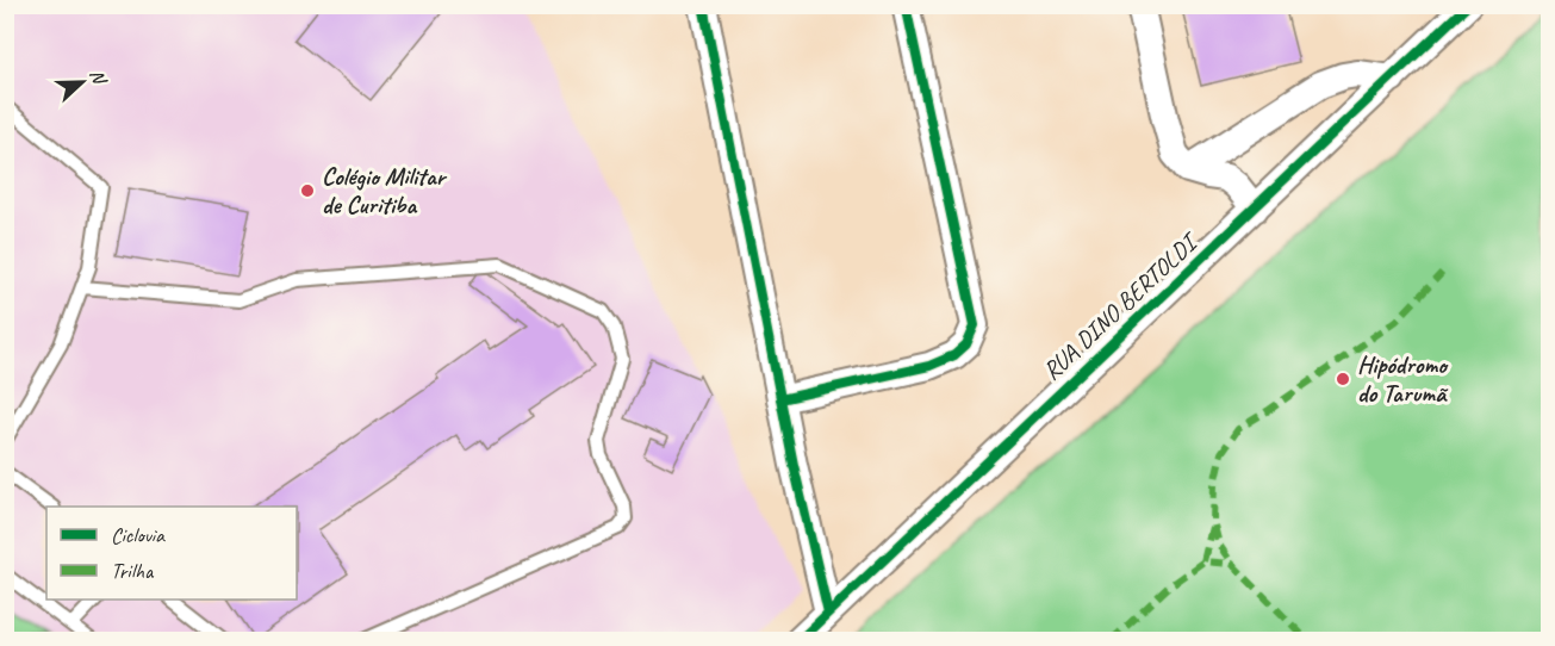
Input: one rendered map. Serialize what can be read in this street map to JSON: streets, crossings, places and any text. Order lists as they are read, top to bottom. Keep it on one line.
{"streets":{"street":["RUA DINO BERTOLDI"]},"places":["Colégio Militar de Curitiba","Hipódromo do Tarumã"],"legend":["Ciclovia","Trilha"],"north":"right"}
